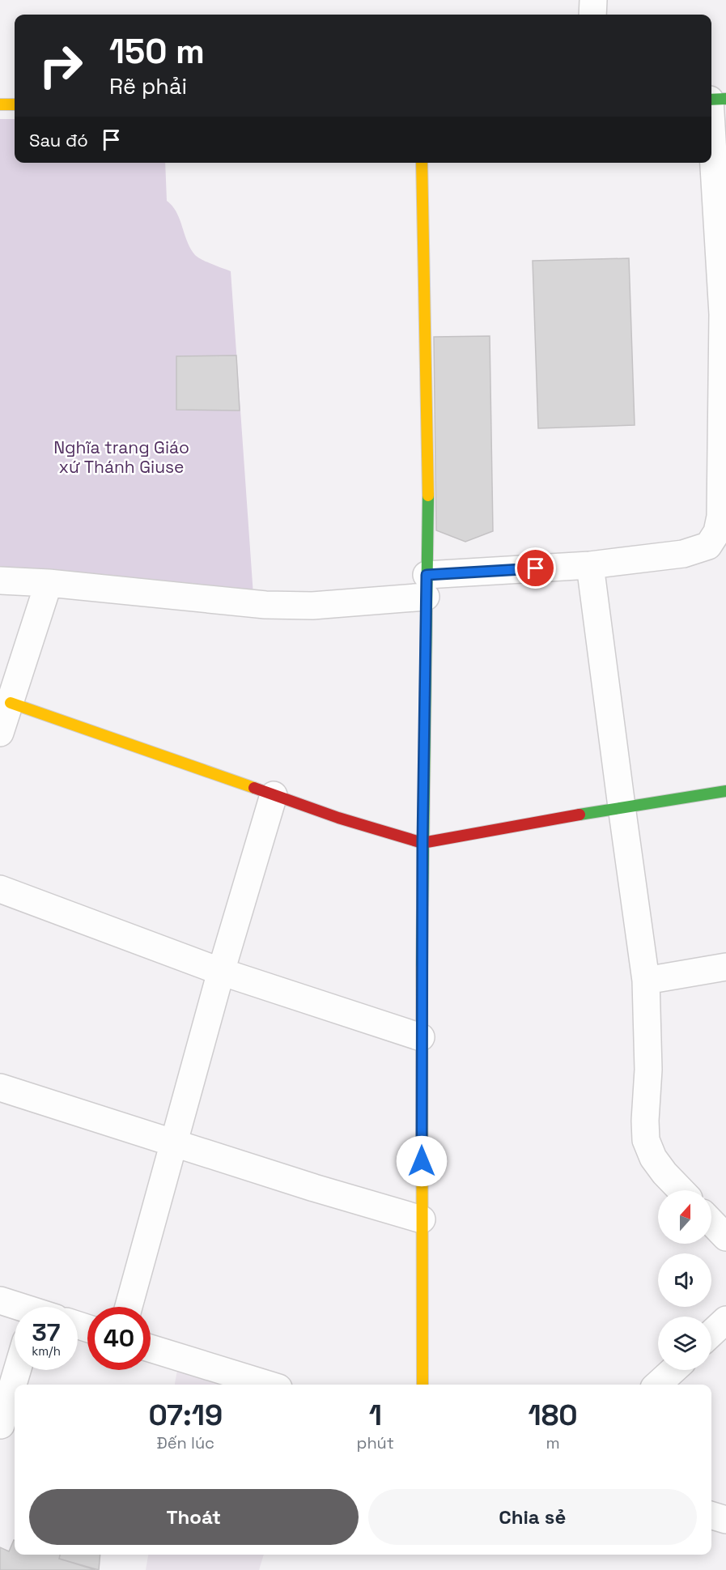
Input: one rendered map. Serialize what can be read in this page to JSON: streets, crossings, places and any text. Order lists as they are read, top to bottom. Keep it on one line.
{"parks":["Nghĩa trang Giáo xứ Thánh Giuse"],"north":"top","page":{"turn":["150 m","Rẽ phải"],"then":"Sau đó","speed":"37 km/h","limit":"40","eta":["07:19","Đến lúc","1","phút","180","m"],"buttons":["Thoát","Chia sẻ"]}}
